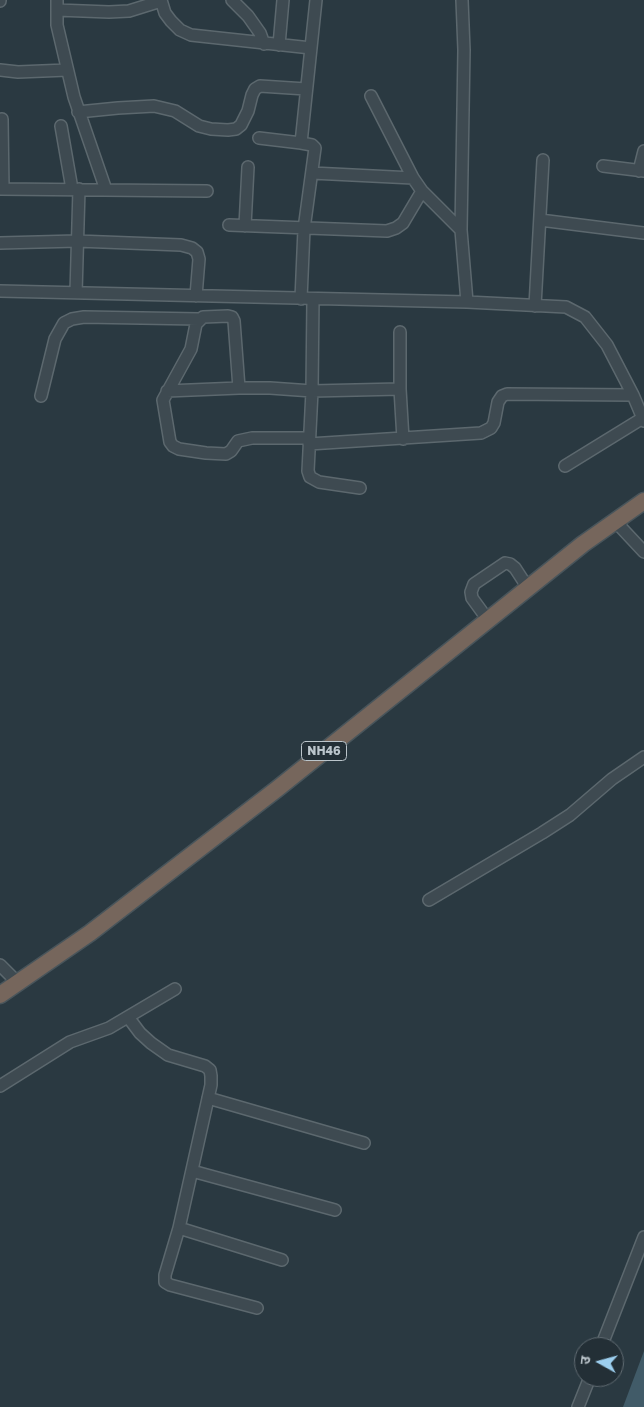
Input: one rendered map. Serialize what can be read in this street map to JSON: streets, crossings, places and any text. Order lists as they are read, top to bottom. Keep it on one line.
{"streets":{"highway":["NH46"]},"north":"left"}
